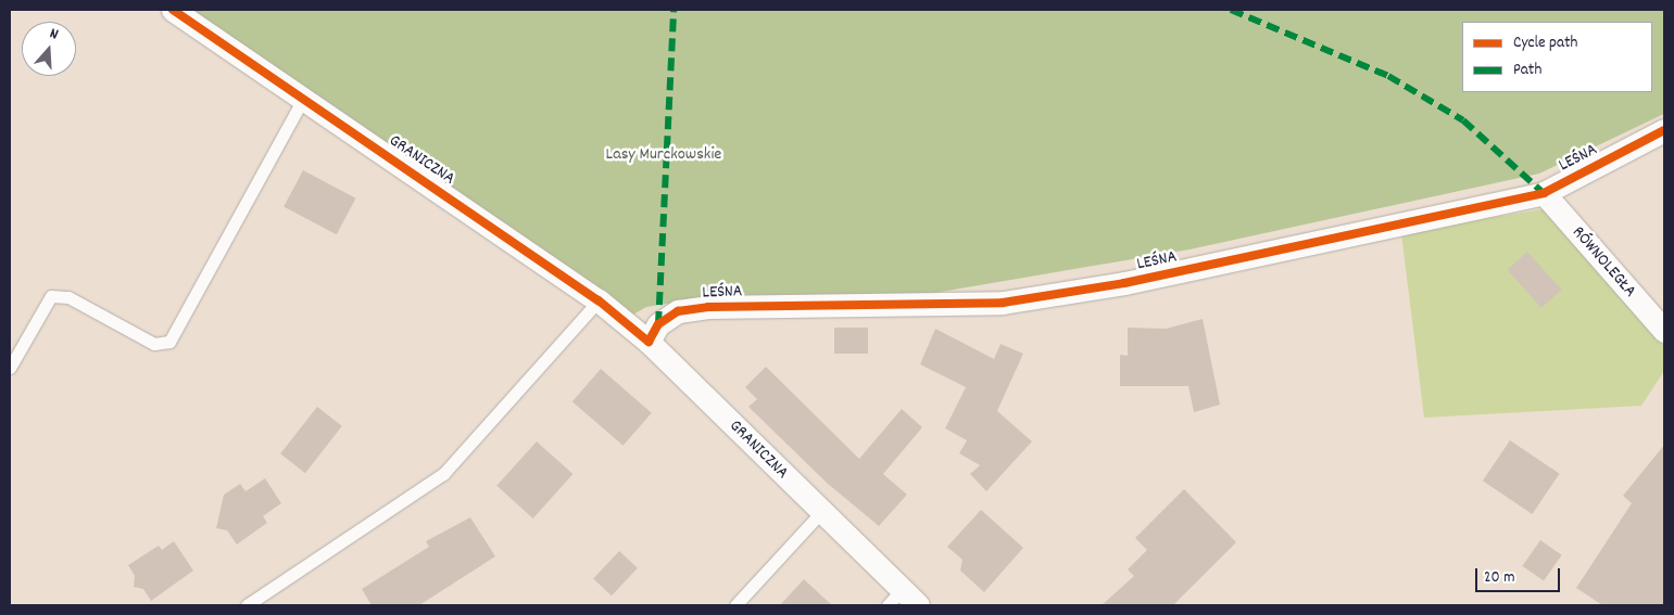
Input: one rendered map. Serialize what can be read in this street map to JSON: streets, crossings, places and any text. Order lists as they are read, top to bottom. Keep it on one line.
{"streets":{"street":["LEŚNA","GRANICZNA","RÓWNOLEGŁA"]},"crossings":[["LEŚNA","GRANICZNA"],["LEŚNA","RÓWNOLEGŁA"]],"parks":["Lasy Murckowskie"],"legend":["Cycle path","Path"],"scale_bar":"20 m","north":"top"}
